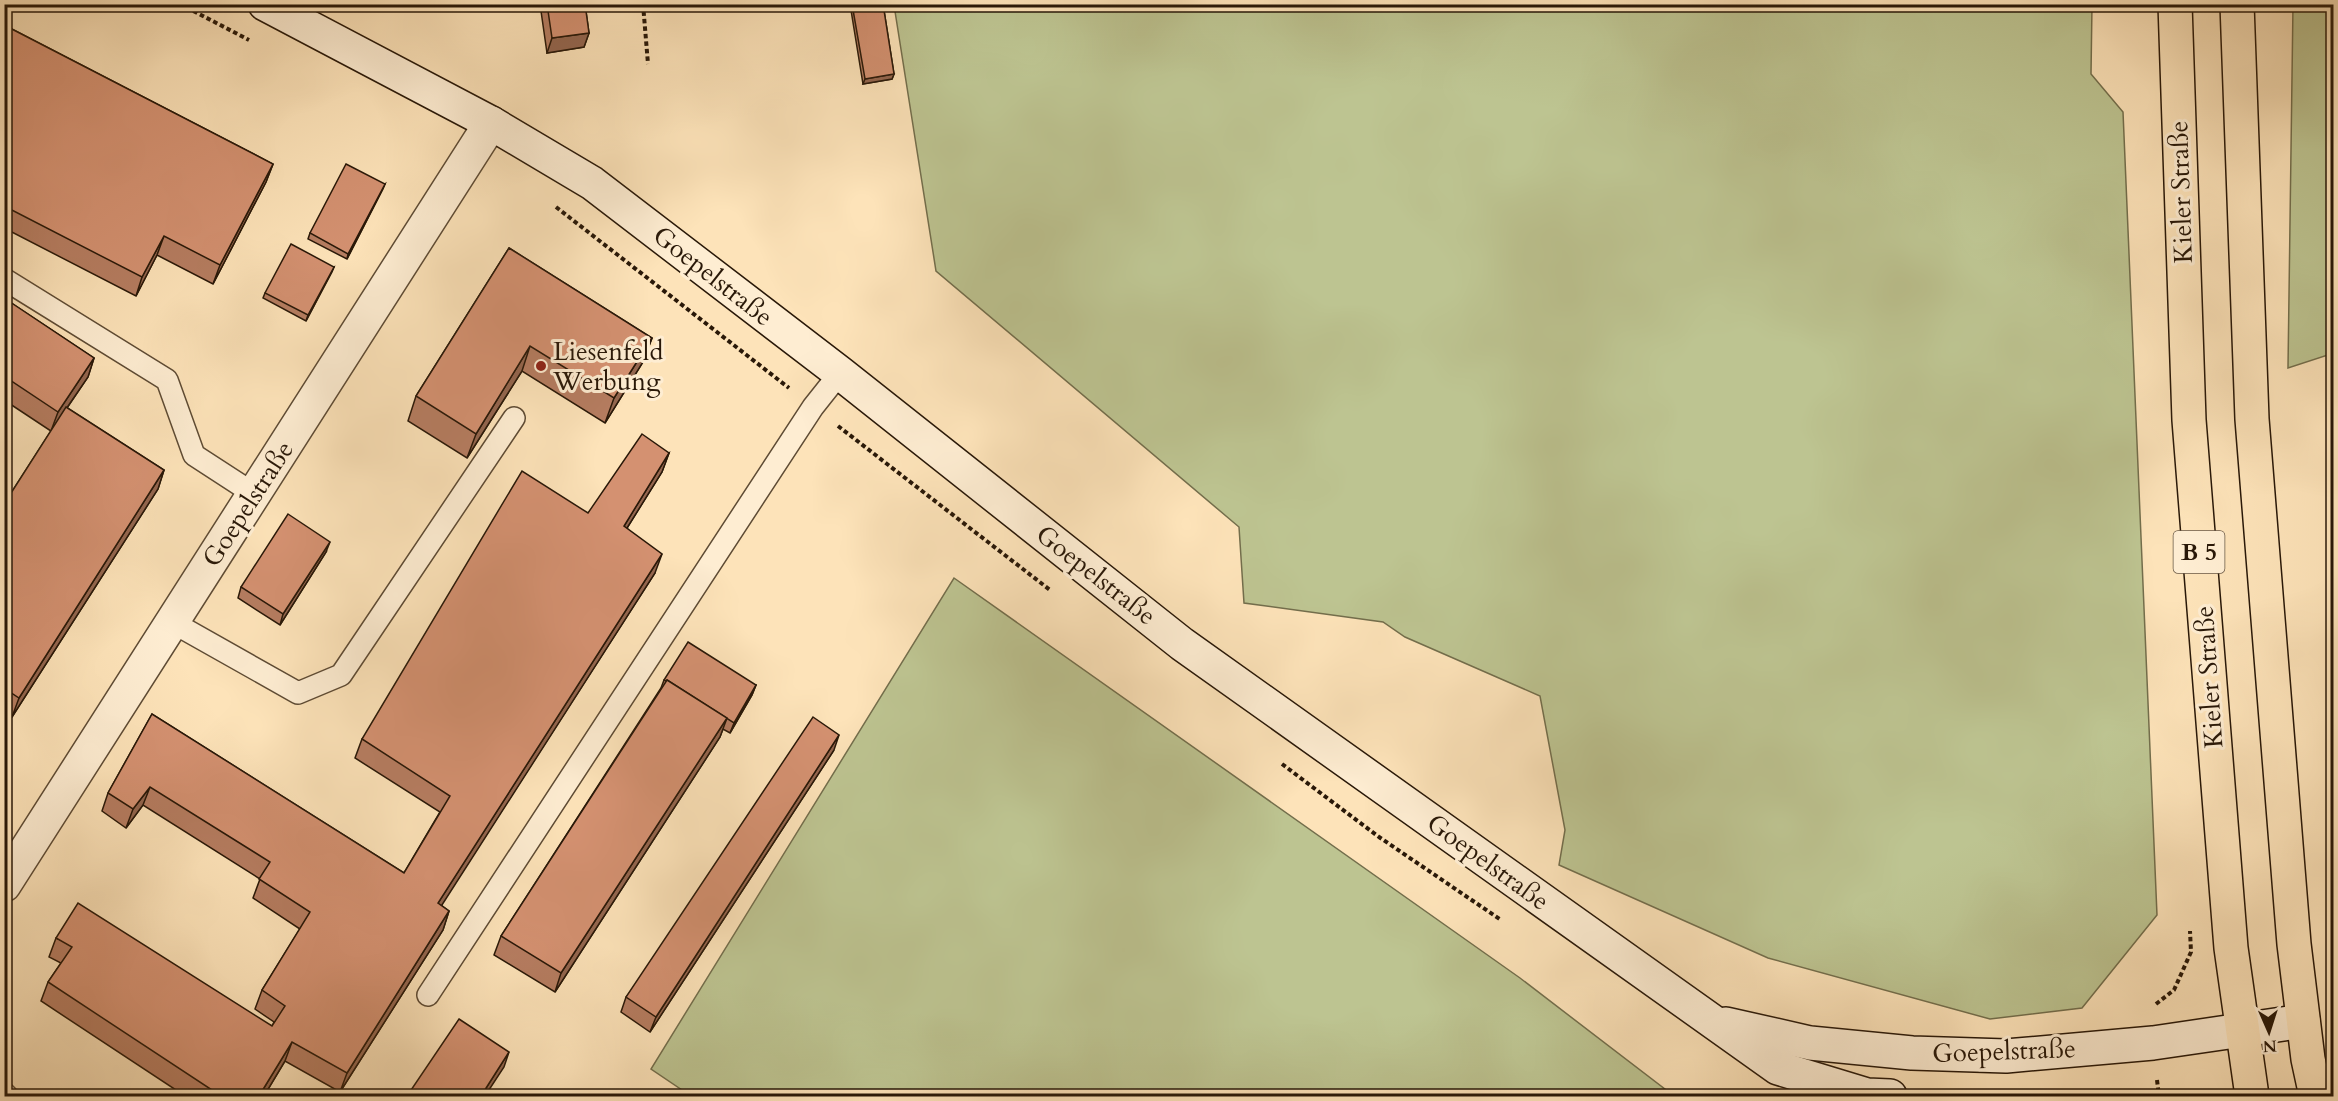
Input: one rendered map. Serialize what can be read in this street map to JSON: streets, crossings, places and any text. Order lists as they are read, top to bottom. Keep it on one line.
{"streets":{"main road":["Kieler Straße","B 5"],"street":["Goepelstraße"]},"crossings":[["Kieler Straße","Goepelstraße"],["Goepelstraße","B 5"]],"places":["Liesenfeld Werbung"],"north":"bottom"}
